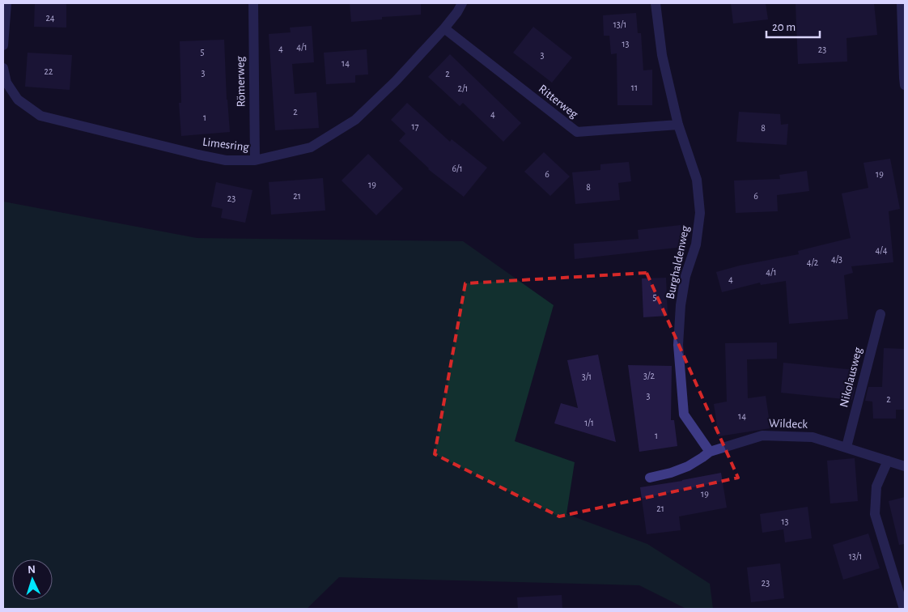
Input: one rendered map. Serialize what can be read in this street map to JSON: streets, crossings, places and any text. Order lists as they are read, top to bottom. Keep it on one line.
{"streets":{"street":["Römerweg","Ritterweg","Limesring","Burghaldenweg","Nikolausweg","Wildeck"]},"crossings":[["Römerweg","Limesring"],["Ritterweg","Limesring"],["Ritterweg","Burghaldenweg"],["Burghaldenweg","Wildeck"],["Nikolausweg","Wildeck"]],"house_numbers":["24","13/1","13","4/1","4","23","5","3","14","22","3","2","11","2/1","2","4","1","17","8","6/1","6","19","19","8","21","6","23","4/4","4/3","4/2","4/1","4","5","3/2","3/1","3","2","14","1/1","1","19","21","13","13/1","23"],"scale_bar":"20 m","north":"top"}
